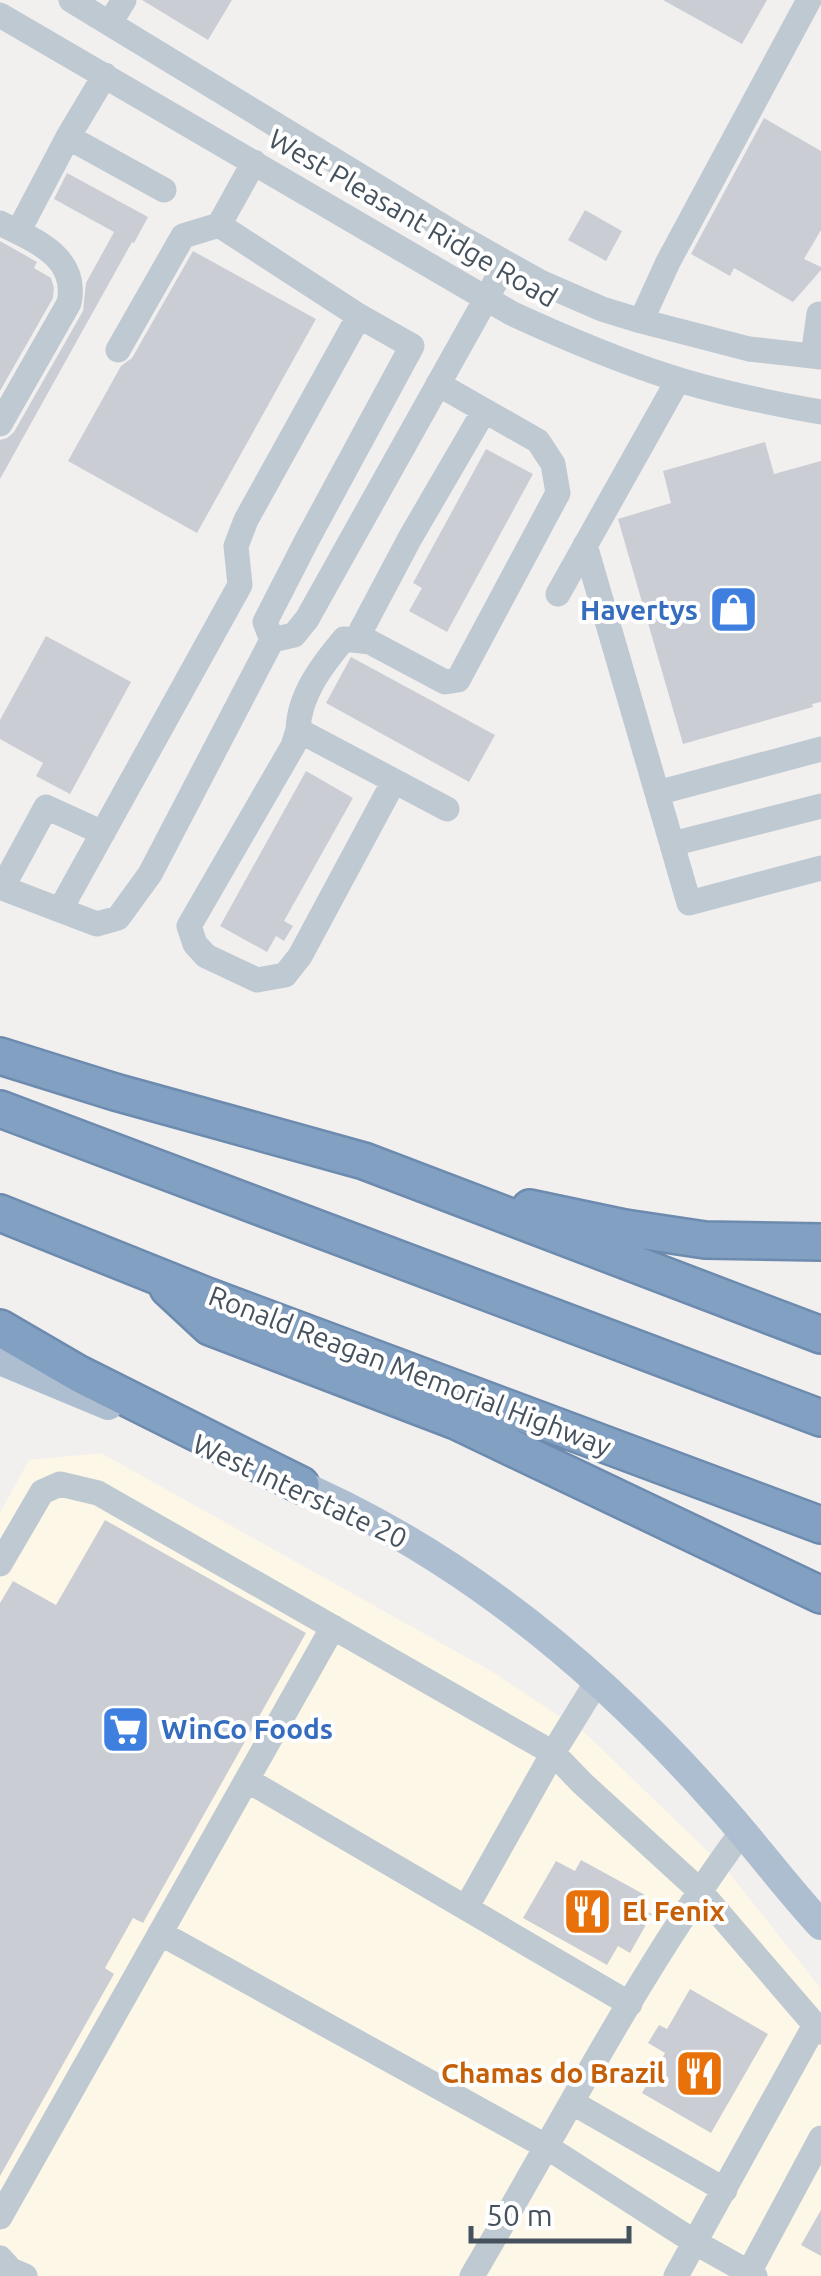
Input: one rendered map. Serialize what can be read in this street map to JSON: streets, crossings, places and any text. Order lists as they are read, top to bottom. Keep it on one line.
{"streets":{"highway":["Ronald Reagan Memorial Highway"],"main road":["West Interstate 20"],"street":["West Pleasant Ridge Road"]},"places":{"shop":["Havertys"],"supermarket":["WinCo Foods"],"restaurant":["El Fenix","Chamas do Brazil"]},"scale_bar":"50 m"}
